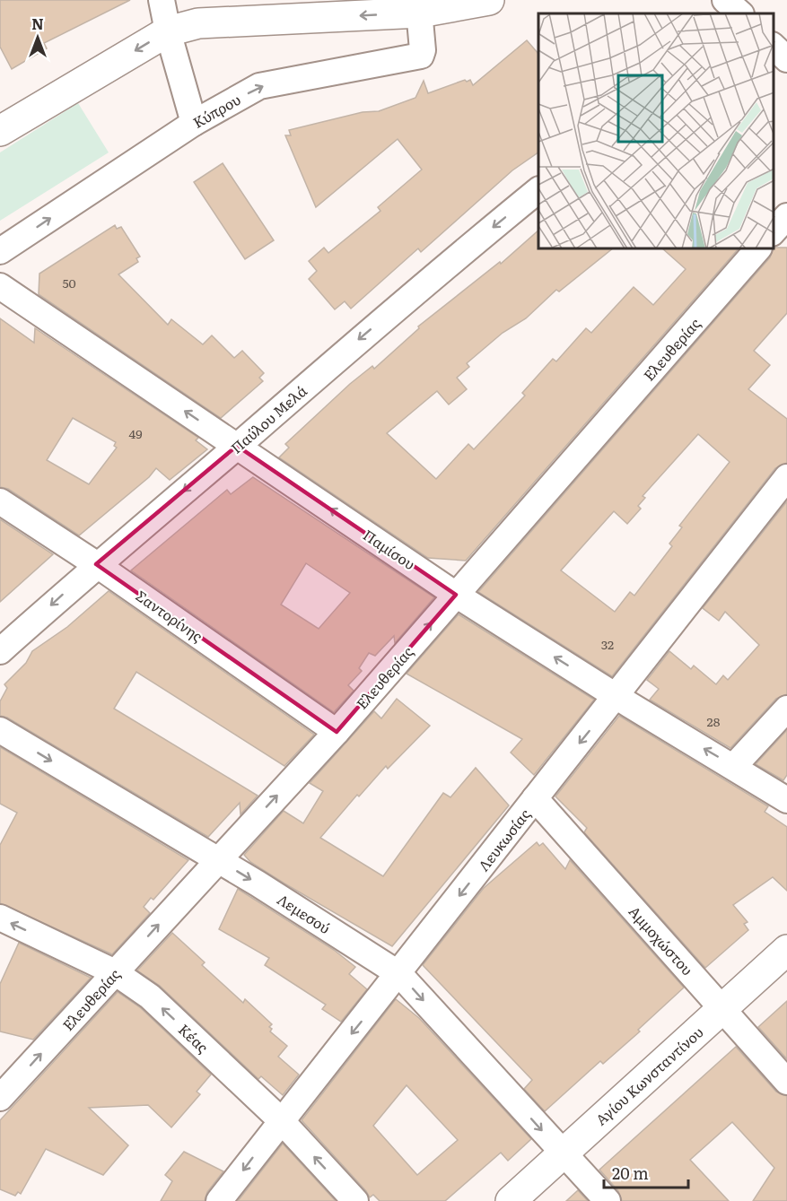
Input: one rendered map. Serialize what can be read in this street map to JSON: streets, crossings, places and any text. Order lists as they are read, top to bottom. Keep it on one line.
{"streets":{"street":["Κύπρου","Ελευθερίας","Παύλου Μελά","Παμίσου","Σαντορίνης","Λευκωσίας","Λεμεσού","Αμμοχώστου","Κέας","Αγίου Κωνσταντίνου"]},"crossings":[["Ελευθερίας","Παμίσου"],["Ελευθερίας","Σαντορίνης"],["Ελευθερίας","Λεμεσού"],["Ελευθερίας","Κέας"],["Παύλου Μελά","Παμίσου"],["Παύλου Μελά","Σαντορίνης"],["Παμίσου","Λευκωσίας"],["Λευκωσίας","Λεμεσού"],["Λευκωσίας","Αμμοχώστου"],["Λευκωσίας","Κέας"],["Λεμεσού","Αγίου Κωνσταντίνου"],["Αμμοχώστου","Αγίου Κωνσταντίνου"]],"one_way":["Ελευθερίας","Παύλου Μελά","Παμίσου","Λευκωσίας","Λεμεσού","Κέας"],"house_numbers":["50","49","32","28"],"scale_bar":"20 m","north":"top"}
